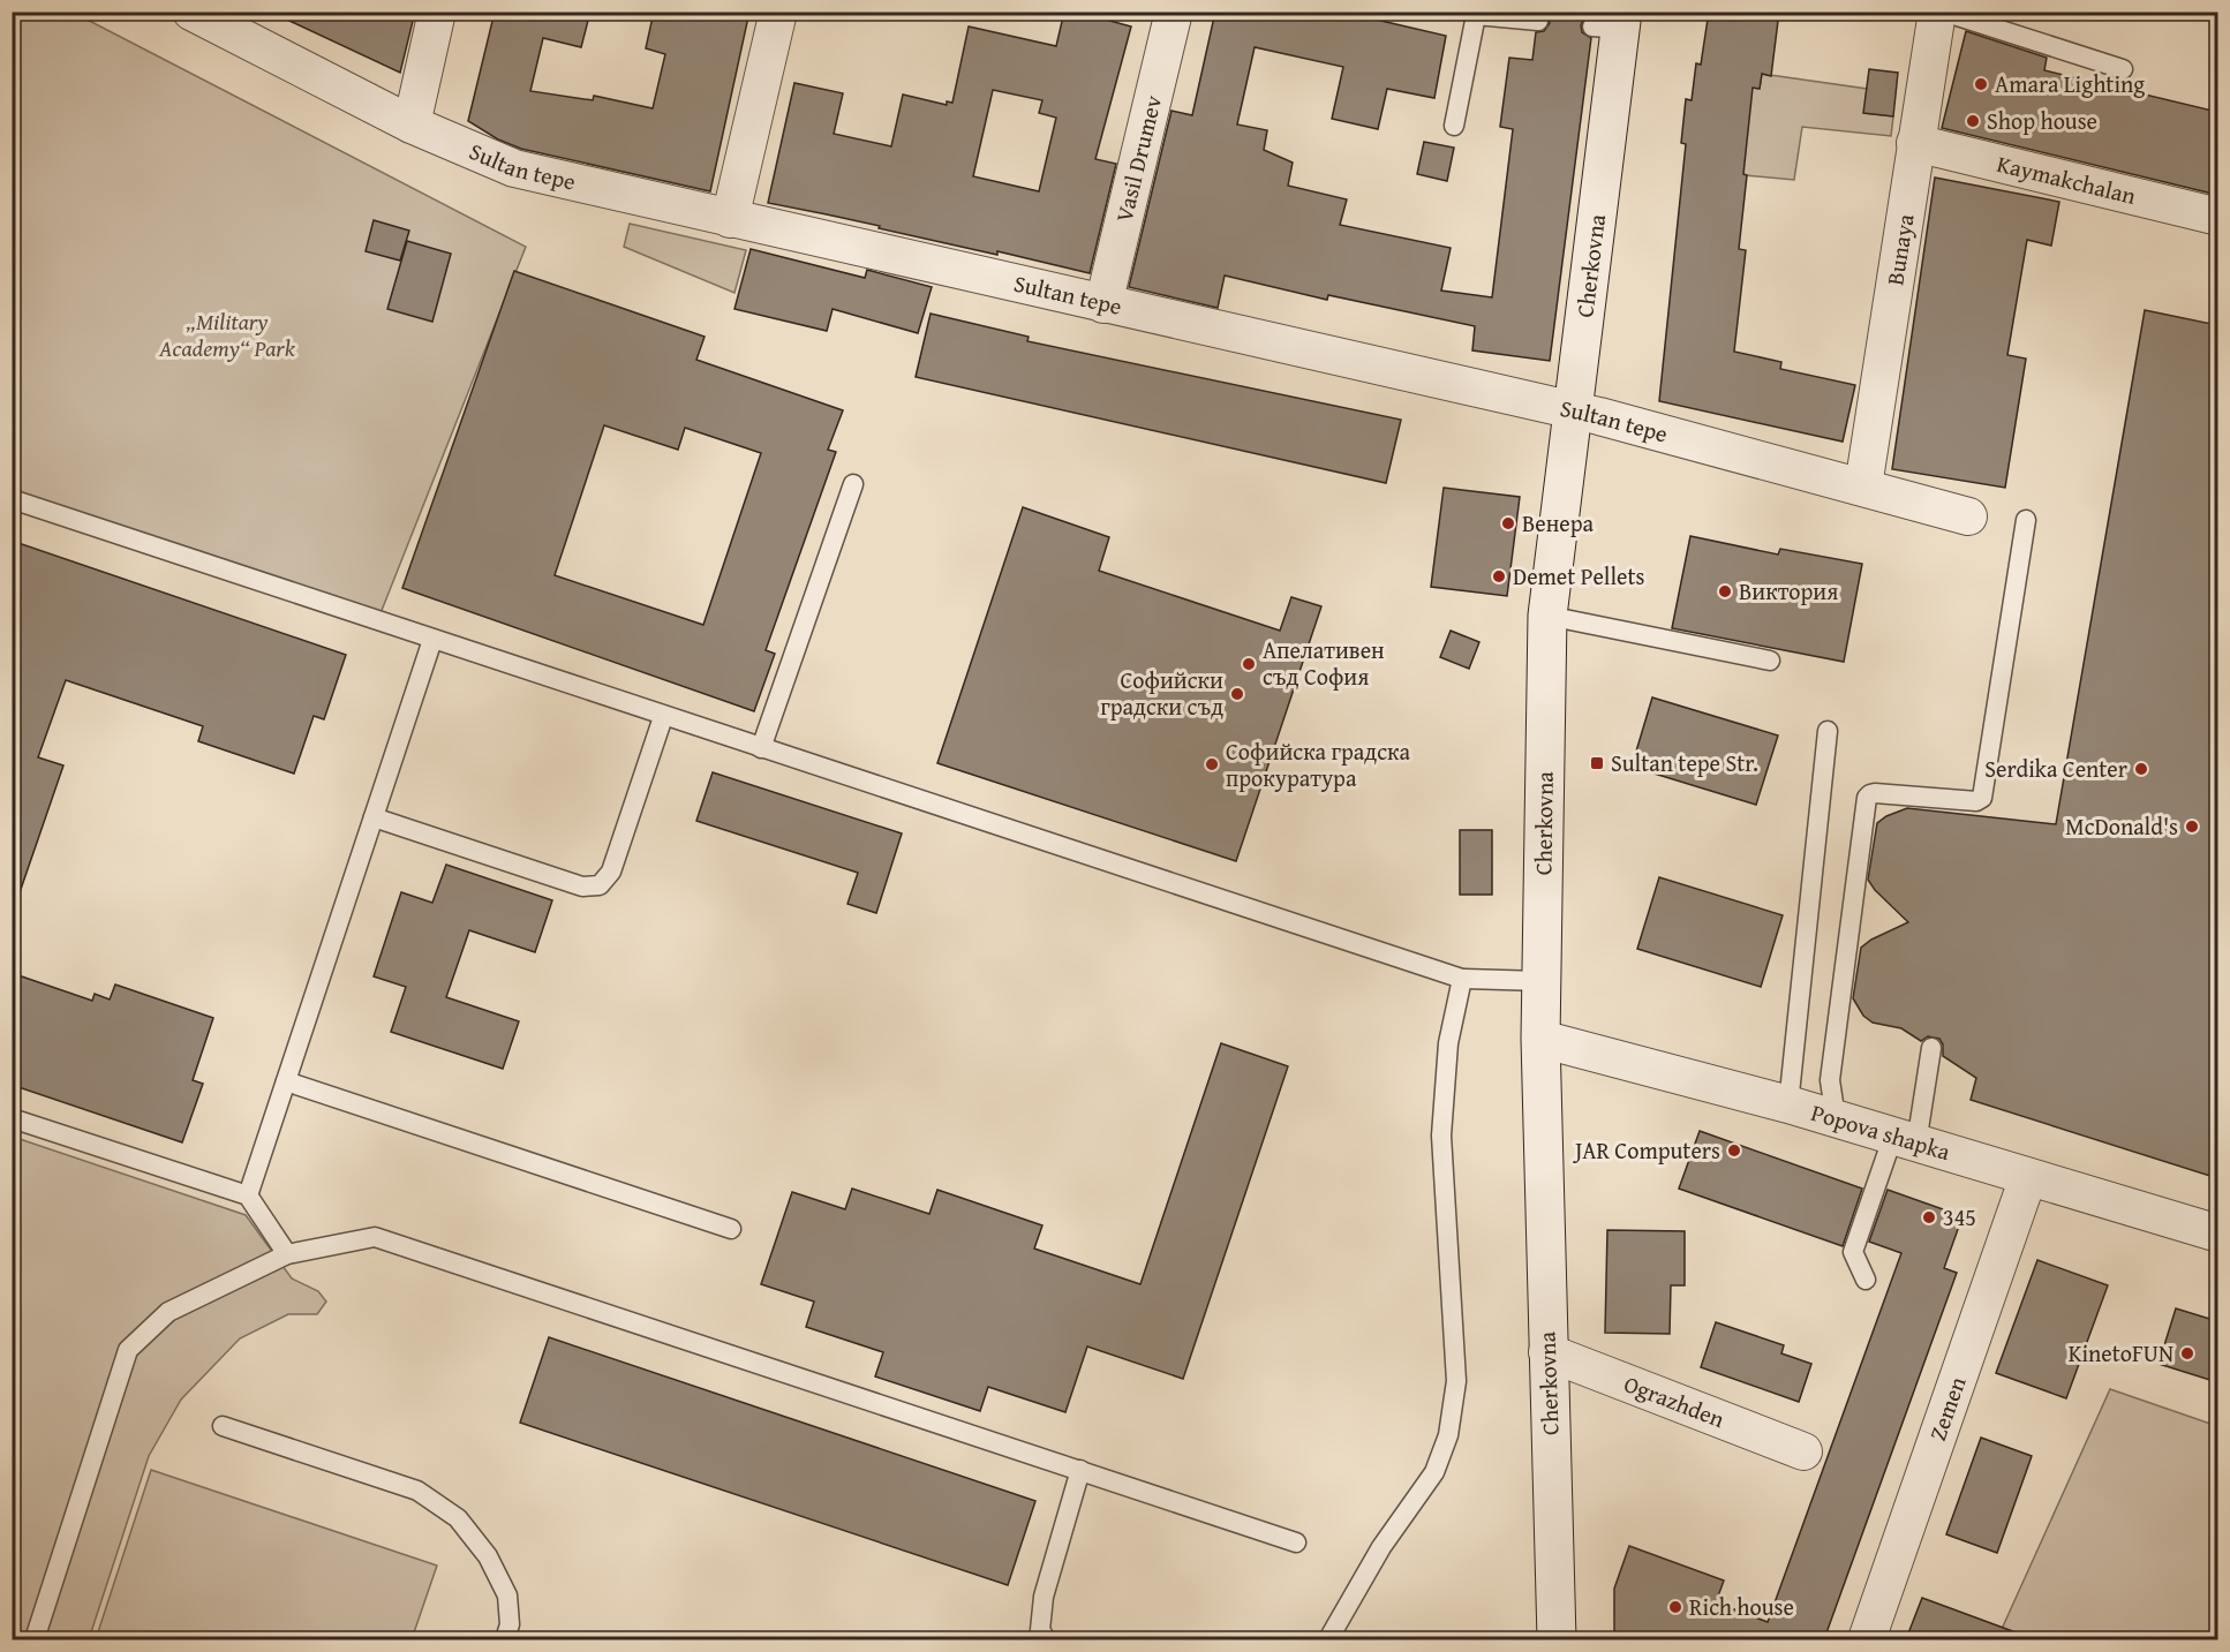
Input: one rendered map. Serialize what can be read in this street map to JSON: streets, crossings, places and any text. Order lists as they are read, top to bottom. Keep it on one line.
{"streets":{"street":["Vasil Drumev","Sultan tepe","Kaymakchalan","Bunaya","Cherkovna","Popova shapka","Ograzhden","Zemen"]},"crossings":[["Vasil Drumev","Sultan tepe"],["Sultan tepe","Bunaya"],["Sultan tepe","Cherkovna"],["Kaymakchalan","Bunaya"],["Cherkovna","Popova shapka"],["Cherkovna","Ograzhden"],["Popova shapka","Zemen"]],"parks":["„Military Academy“ Park"],"places":{"other":["Amara Lighting","Shop house","Венера","Demet Pellets","Виктория","Апелативен съд София","Софийски градски съд","Софийска градска прокуратура","Serdika Center","McDonald's","JAR Computers","345","KinetoFUN","Rich house"],"transit":["Sultan tepe Str."]}}
